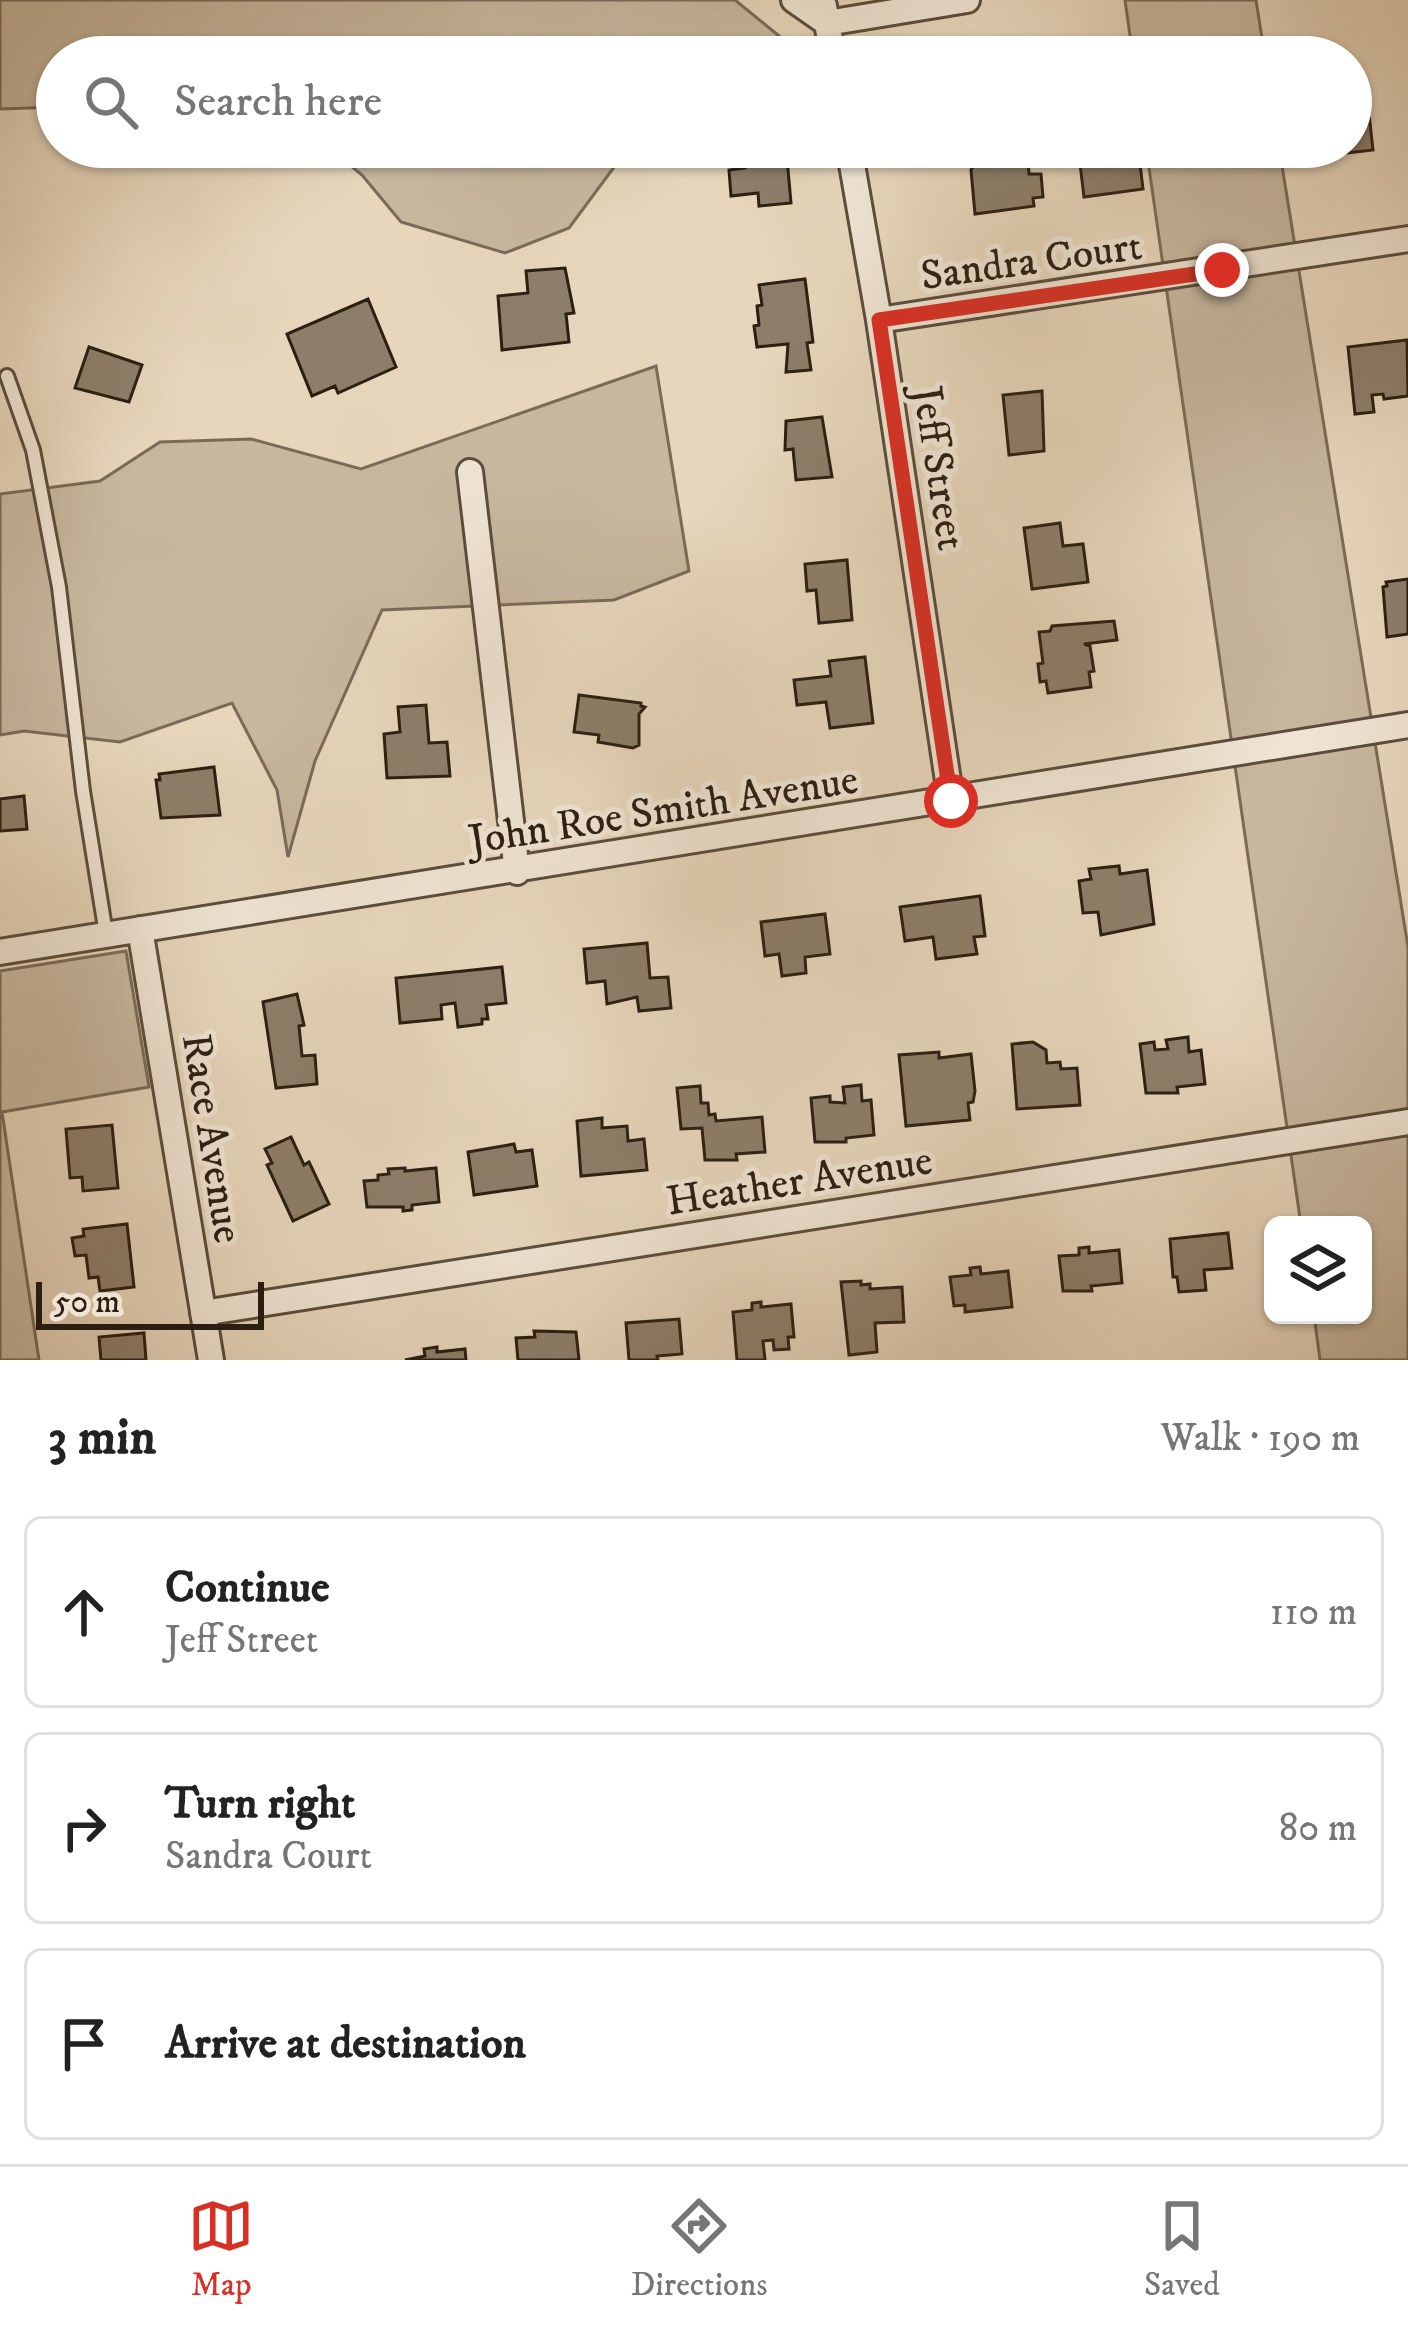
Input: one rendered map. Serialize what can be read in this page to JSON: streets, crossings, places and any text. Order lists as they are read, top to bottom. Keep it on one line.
{"streets":{"street":["Sandra Court","Jeff Street","John Roe Smith Avenue","Race Avenue","Heather Avenue"]},"crossings":[["Sandra Court","Jeff Street"],["Jeff Street","John Roe Smith Avenue"],["John Roe Smith Avenue","Race Avenue"],["Race Avenue","Heather Avenue"]],"scale_bar":"50 m","page":{"search":"Search here","scale":"50 m","heading":["3 min","Walk · 190 m"],"list":[["Continue","Jeff Street","110 m"],["Turn right","Sandra Court","80 m"],"Arrive at destination"],"nav":["Map","Directions","Saved"]}}
